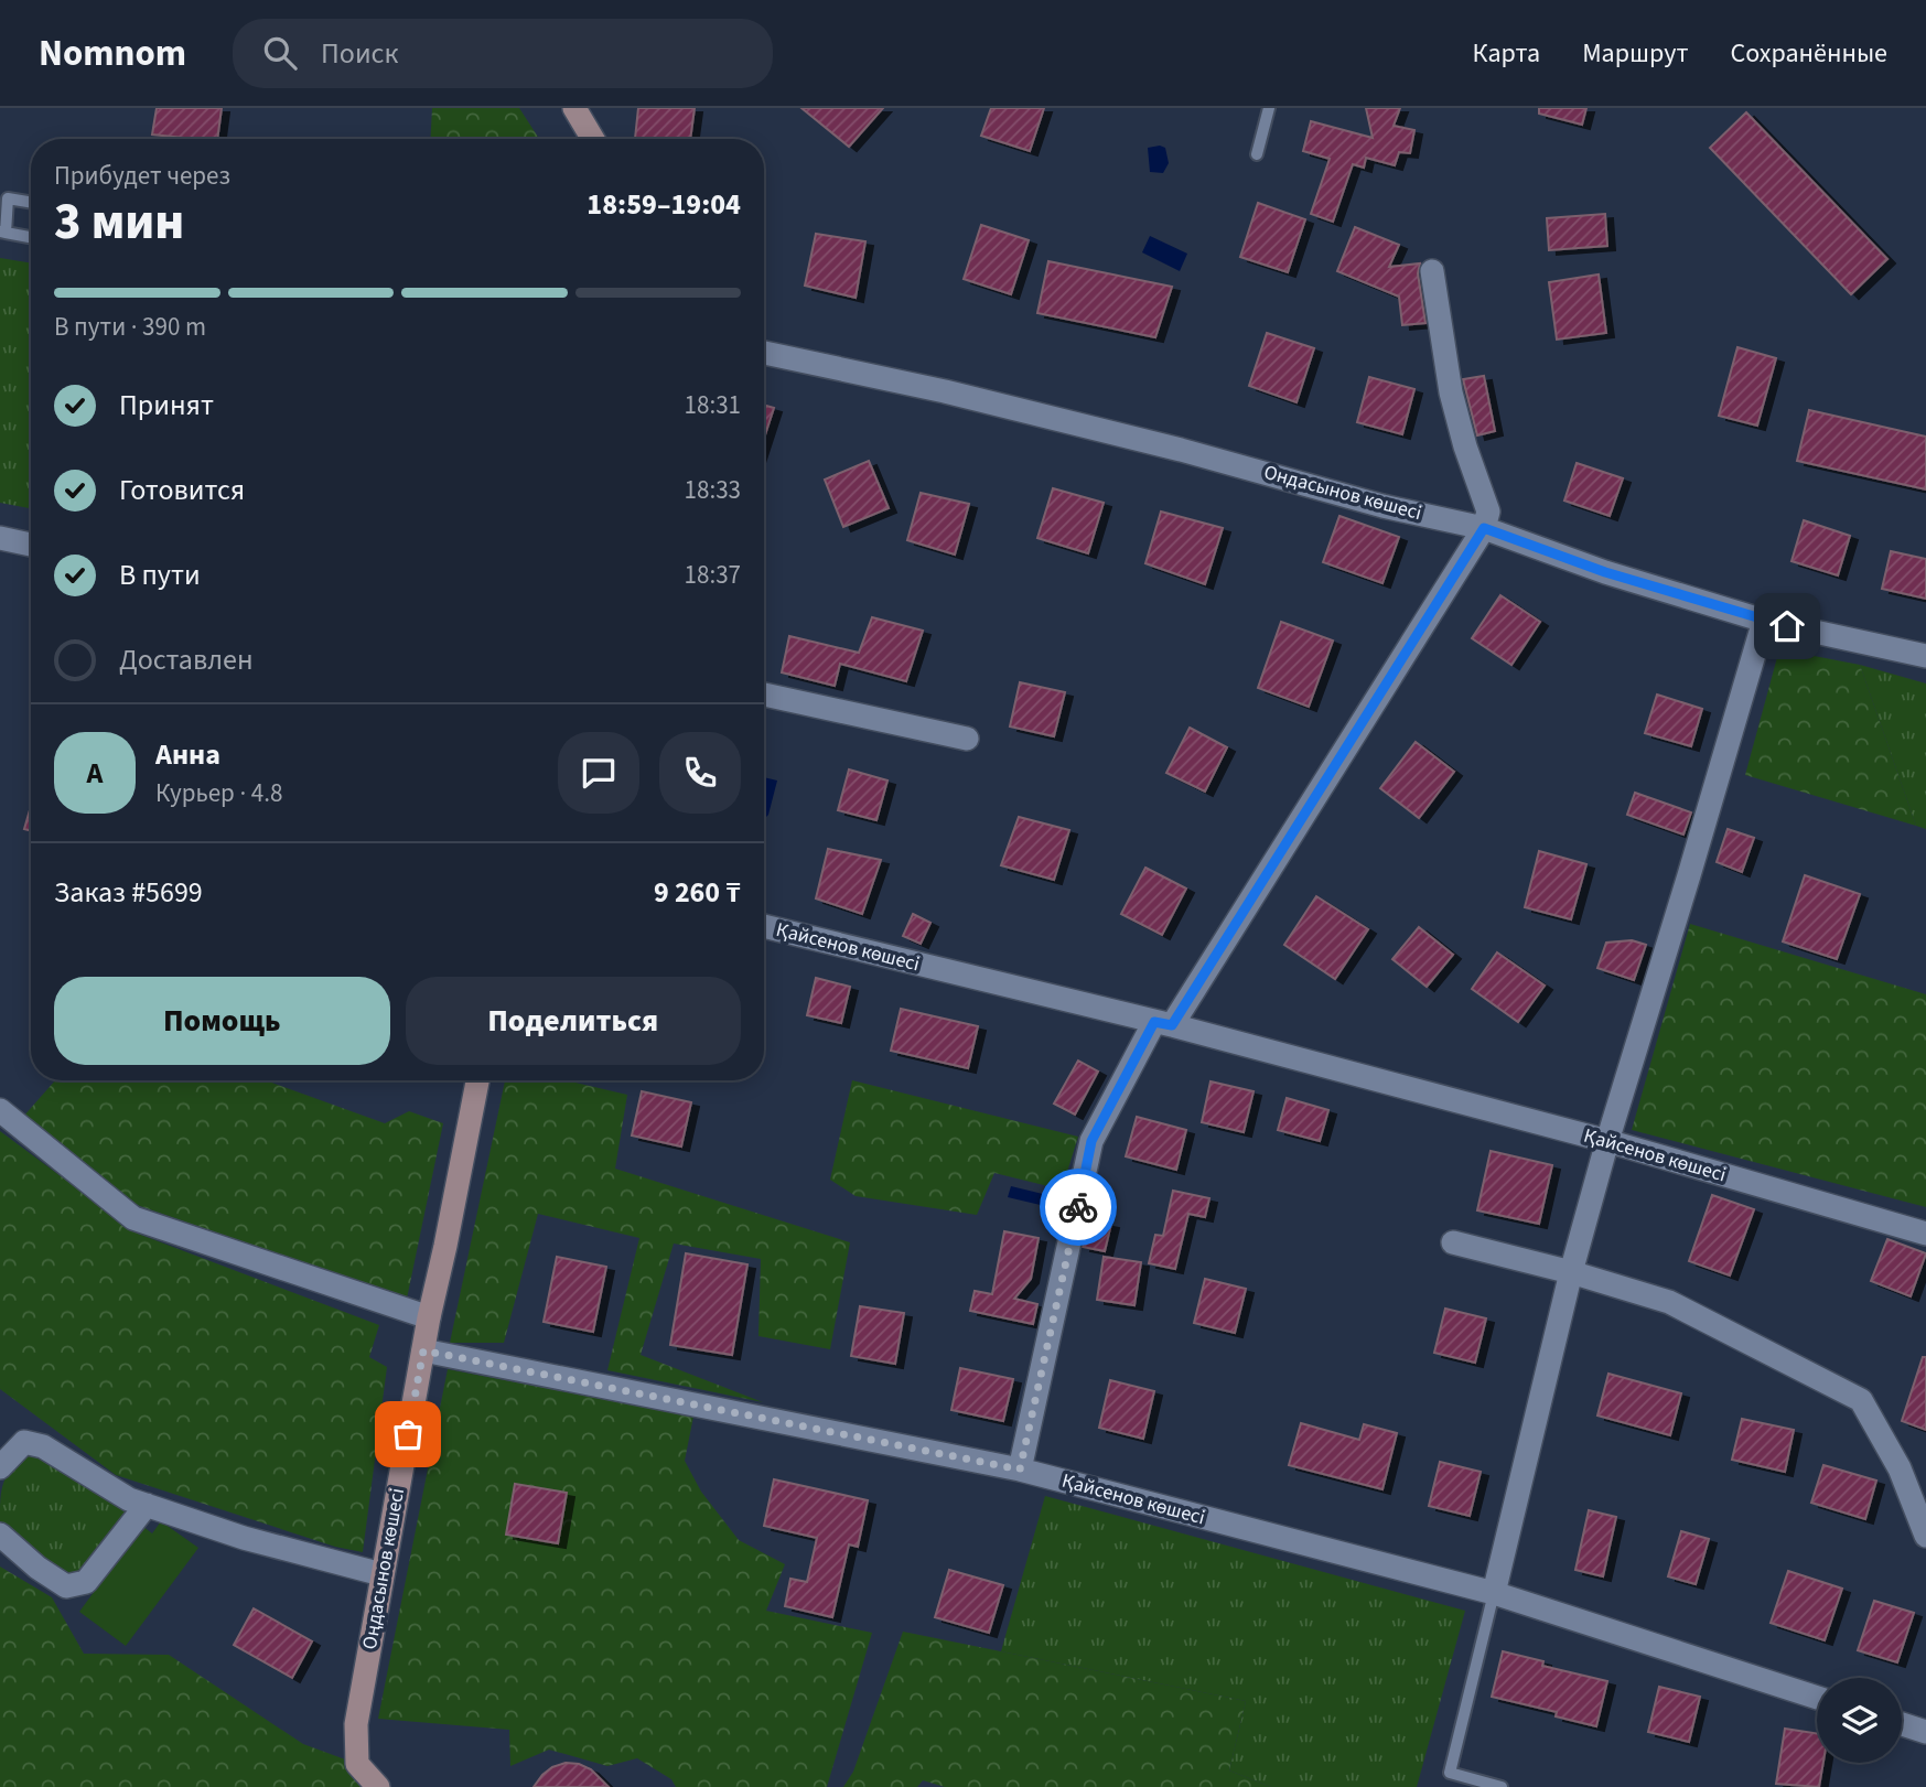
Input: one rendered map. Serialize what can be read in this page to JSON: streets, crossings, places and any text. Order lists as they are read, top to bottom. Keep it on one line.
{"streets":{"street":["Ондасынов көшесі","Қайсенов көшесі","Оңдасынов көшесі"]},"crossings":[["Қайсенов көшесі","Оңдасынов көшесі"]],"page":{"header":"Nomnom","search":"Поиск","nav":["Карта","Маршрут","Сохранённые"],"heading":["3 мин","Прибудет через","18:59–19:04"],"panel":["Анна","Курьер · 4.8","Заказ #5699","9 260 ₸"],"bar":"В пути · 390 m","list":[["Принят","18:31"],["Готовится","18:33"],["В пути","18:37"],"Доставлен"],"round":"А","buttons":["Помощь","Поделиться"]}}
